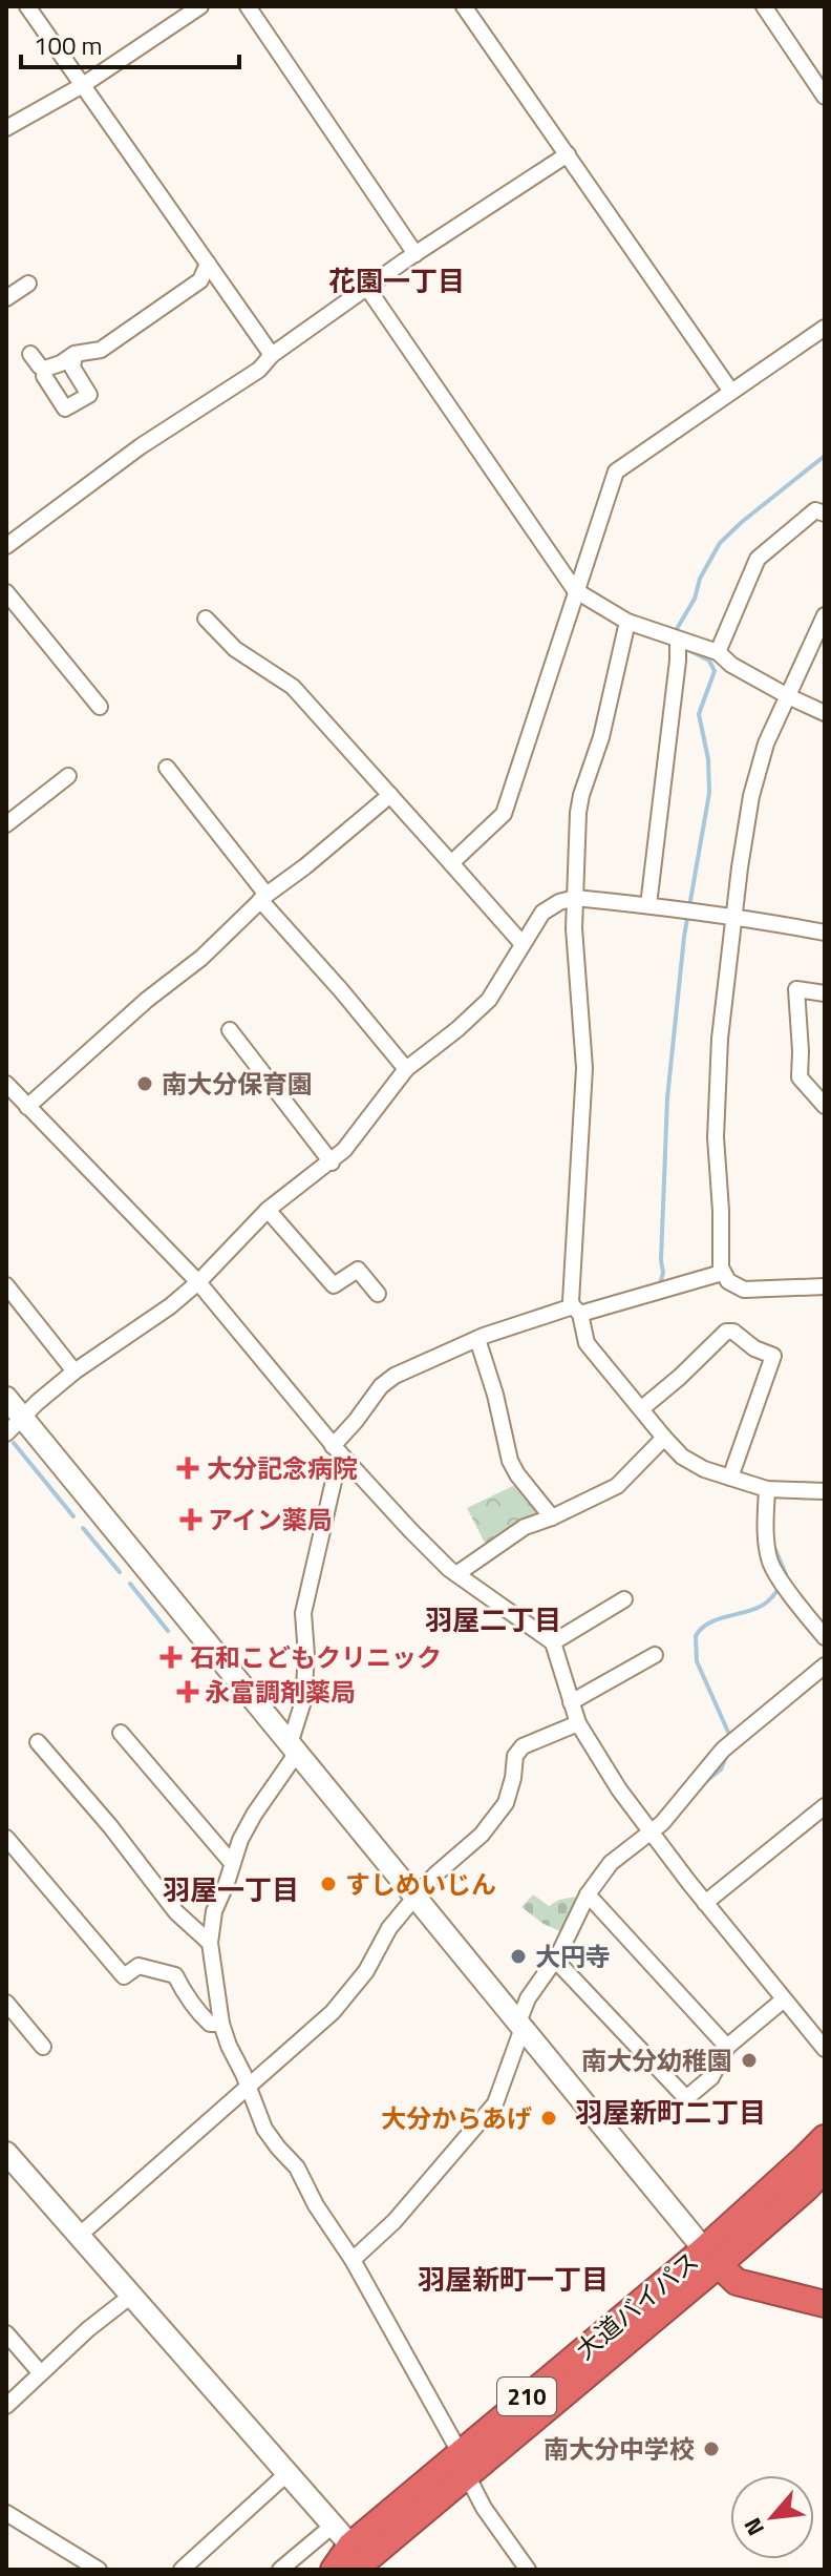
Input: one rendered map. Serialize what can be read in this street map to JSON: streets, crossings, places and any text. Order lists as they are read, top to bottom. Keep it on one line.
{"streets":{"highway":["大道バイパス","210"]},"districts":["花園一丁目","羽屋二丁目","羽屋一丁目","羽屋新町二丁目","羽屋新町一丁目"],"places":{"other":["南大分保育園","すしめいじん","大円寺","南大分幼稚園","大分からあげ","南大分中学校"],"health":["大分記念病院","アイン薬局","石和こどもクリニック","永富調剤薬局"]},"scale_bar":"100 m","north":"bottom left"}
